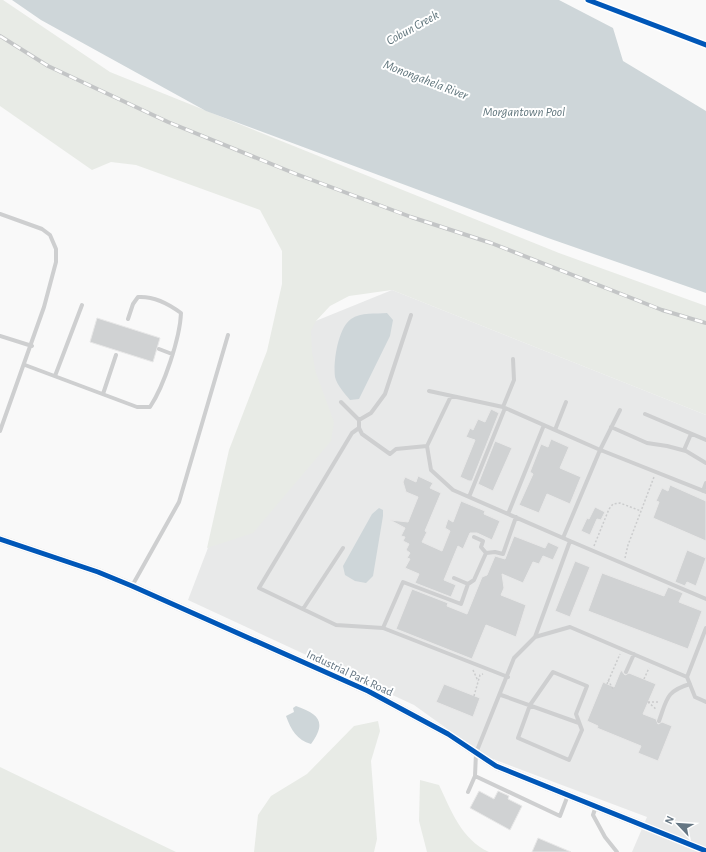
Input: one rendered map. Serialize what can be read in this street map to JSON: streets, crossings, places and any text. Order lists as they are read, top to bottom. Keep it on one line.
{"streets":{"street":["Industrial Park Road"]},"water":["Cobun Creek","Monongahela River","Morgantown Pool"],"north":"top left"}
